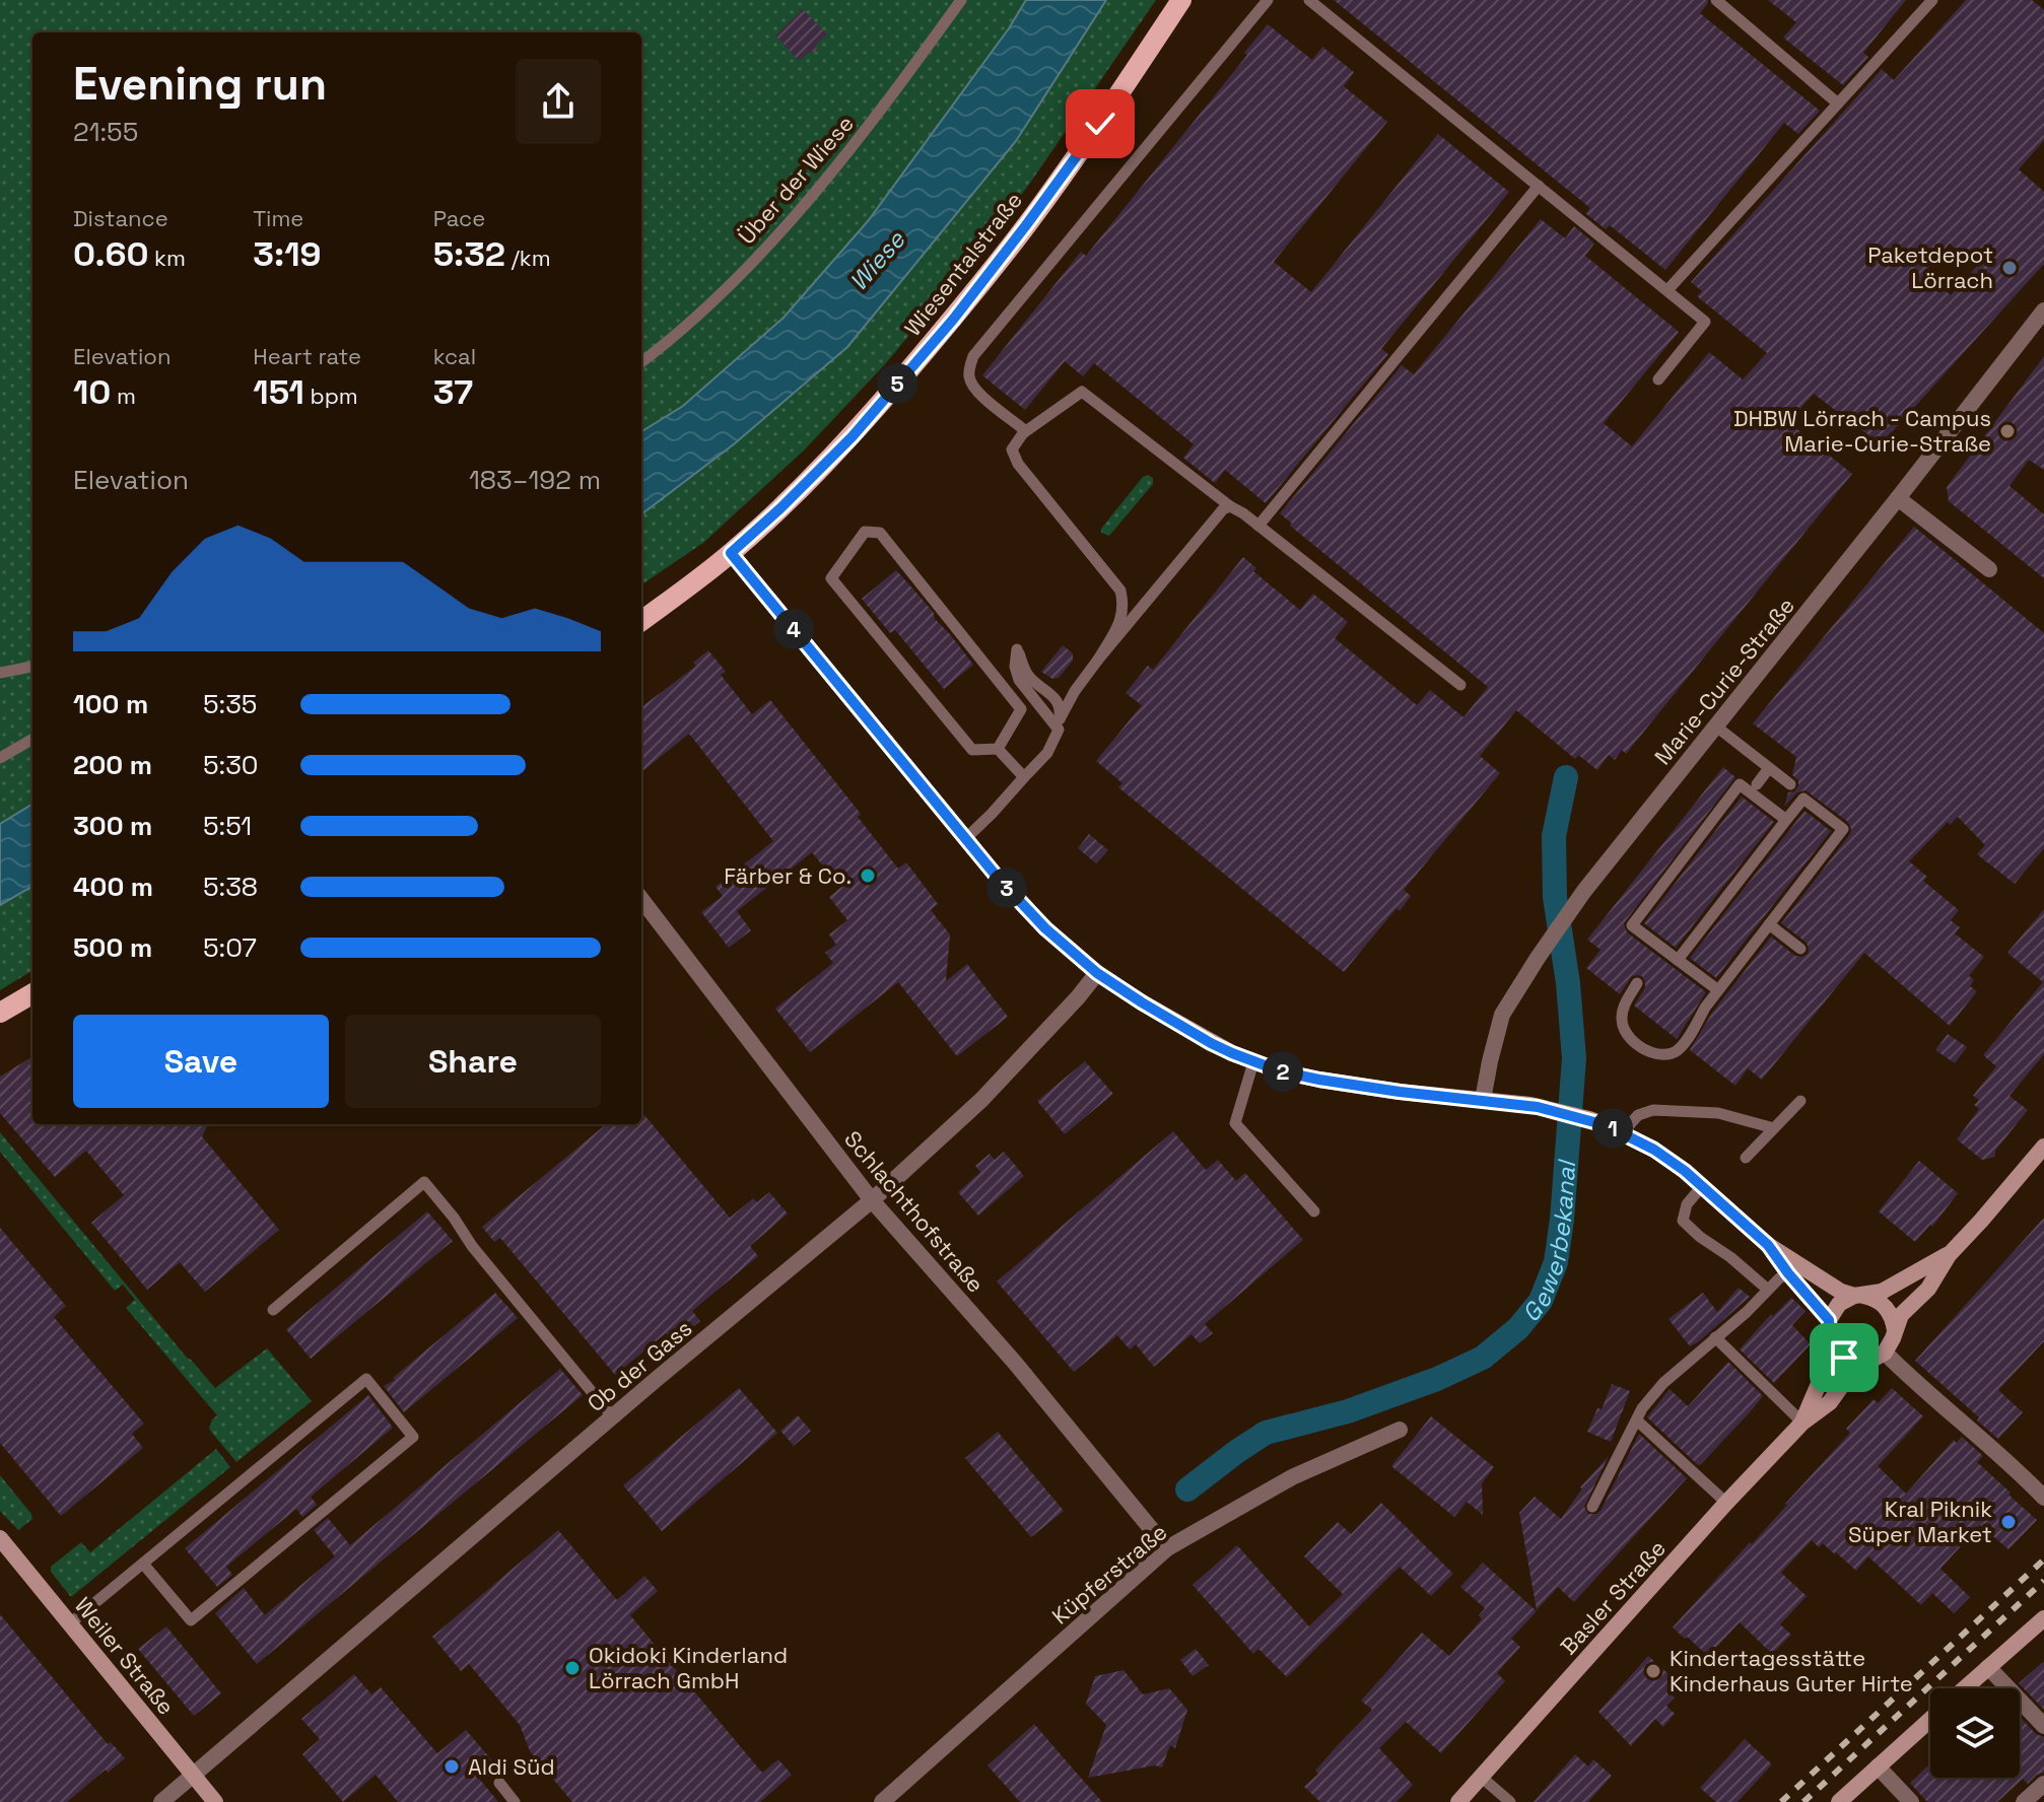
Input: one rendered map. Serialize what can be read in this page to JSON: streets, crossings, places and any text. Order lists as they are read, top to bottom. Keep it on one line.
{"streets":{"main road":["Wiesentalstraße"],"street":["Marie-Curie-Straße","Schlachthofstraße","Ob der Gass","Küpferstraße","Basler Straße","Weiler Straße"],"lane":["Über der Wiese"]},"crossings":[["Schlachthofstraße","Ob der Gass"],["Schlachthofstraße","Küpferstraße"],["Ob der Gass","Weiler Straße"]],"water":["Wiese","Gewerbekanal"],"places":["Paketdepot Lörrach","DHBW Lörrach - Campus Marie-Curie-Straße","Färber & Co.","Kral Piknik Süper Market","Okidoki Kinderland Lörrach GmbH","Kindertagesstätte Kinderhaus Guter Hirte","Aldi Süd"],"page":{"heading":["Evening run","21:55"],"stats":[["Distance","0.60 km"],["Time","3:19"],["Pace","5:32 /km"],["Elevation","10 m"],["Heart rate","151 bpm"],["kcal","37"]],"pins":["5","4","3","2","1"],"chart":["Elevation","183–192 m"],"list":[{"name":"100 m","note":"5:35"},{"name":"200 m","note":"5:30"},{"name":"300 m","note":"5:51"},{"name":"400 m","note":"5:38"},{"name":"500 m","note":"5:07"}],"buttons":["Save","Share"]}}
